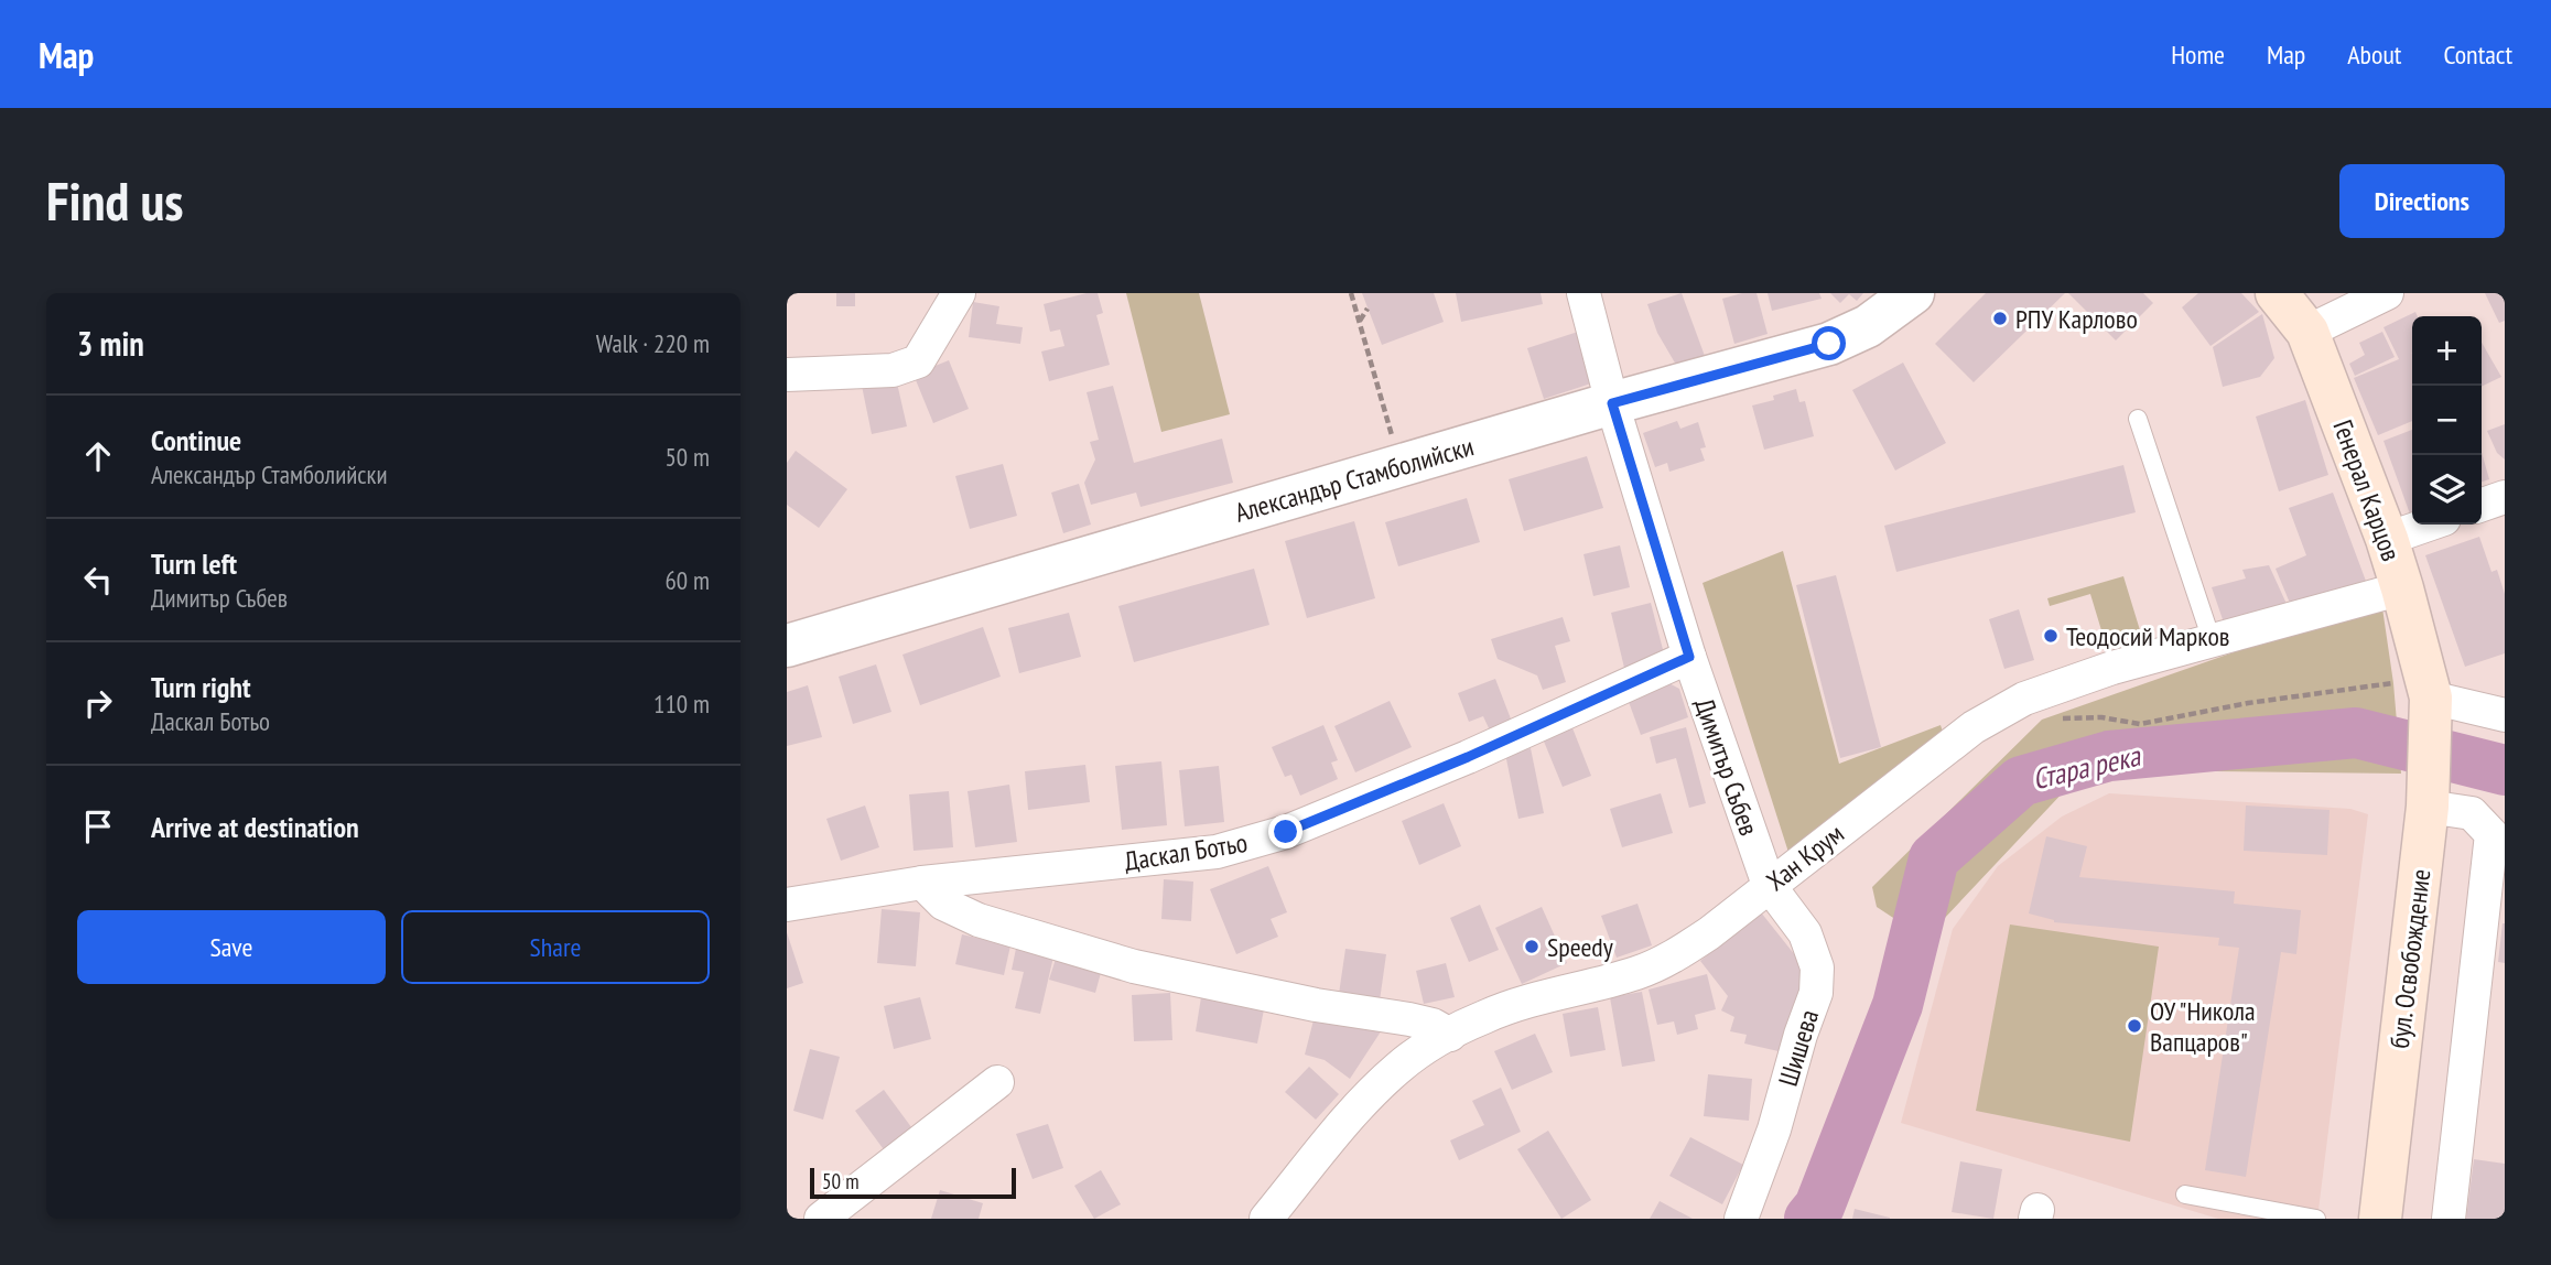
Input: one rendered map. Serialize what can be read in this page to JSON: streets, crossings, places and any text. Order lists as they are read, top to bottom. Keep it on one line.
{"streets":{"main road":["Генерал Карцов","бул. Освобождение"],"street":["Александър Стамболийски","Димитър Събев","Даскал Ботьо","Хан Крум","Шишева"]},"crossings":[["Александър Стамболийски","Димитър Събев"],["Генерал Карцов","Хан Крум"],["Генерал Карцов","бул. Освобождение"],["Димитър Събев","Даскал Ботьо"],["Димитър Събев","Хан Крум"],["Димитър Събев","Шишева"],["Хан Крум","Шишева"]],"water":["Стара река"],"places":["РПУ Карлово","Теодосий Марков","Speedy","ОУ \"Никола Вапцаров\""],"scale_bar":"50 m","page":{"header":"Map","nav":["Home","Map","About","Contact"],"buttons":["Directions",["Save","Share"]],"title":"Find us","heading":["3 min","Walk · 220 m"],"map_buttons":["+","−"],"list":[["Continue","Александър Стамболийски","50 m"],["Turn left","Димитър Събев","60 m"],["Turn right","Даскал Ботьо","110 m"],"Arrive at destination"],"scale":"50 m"}}
